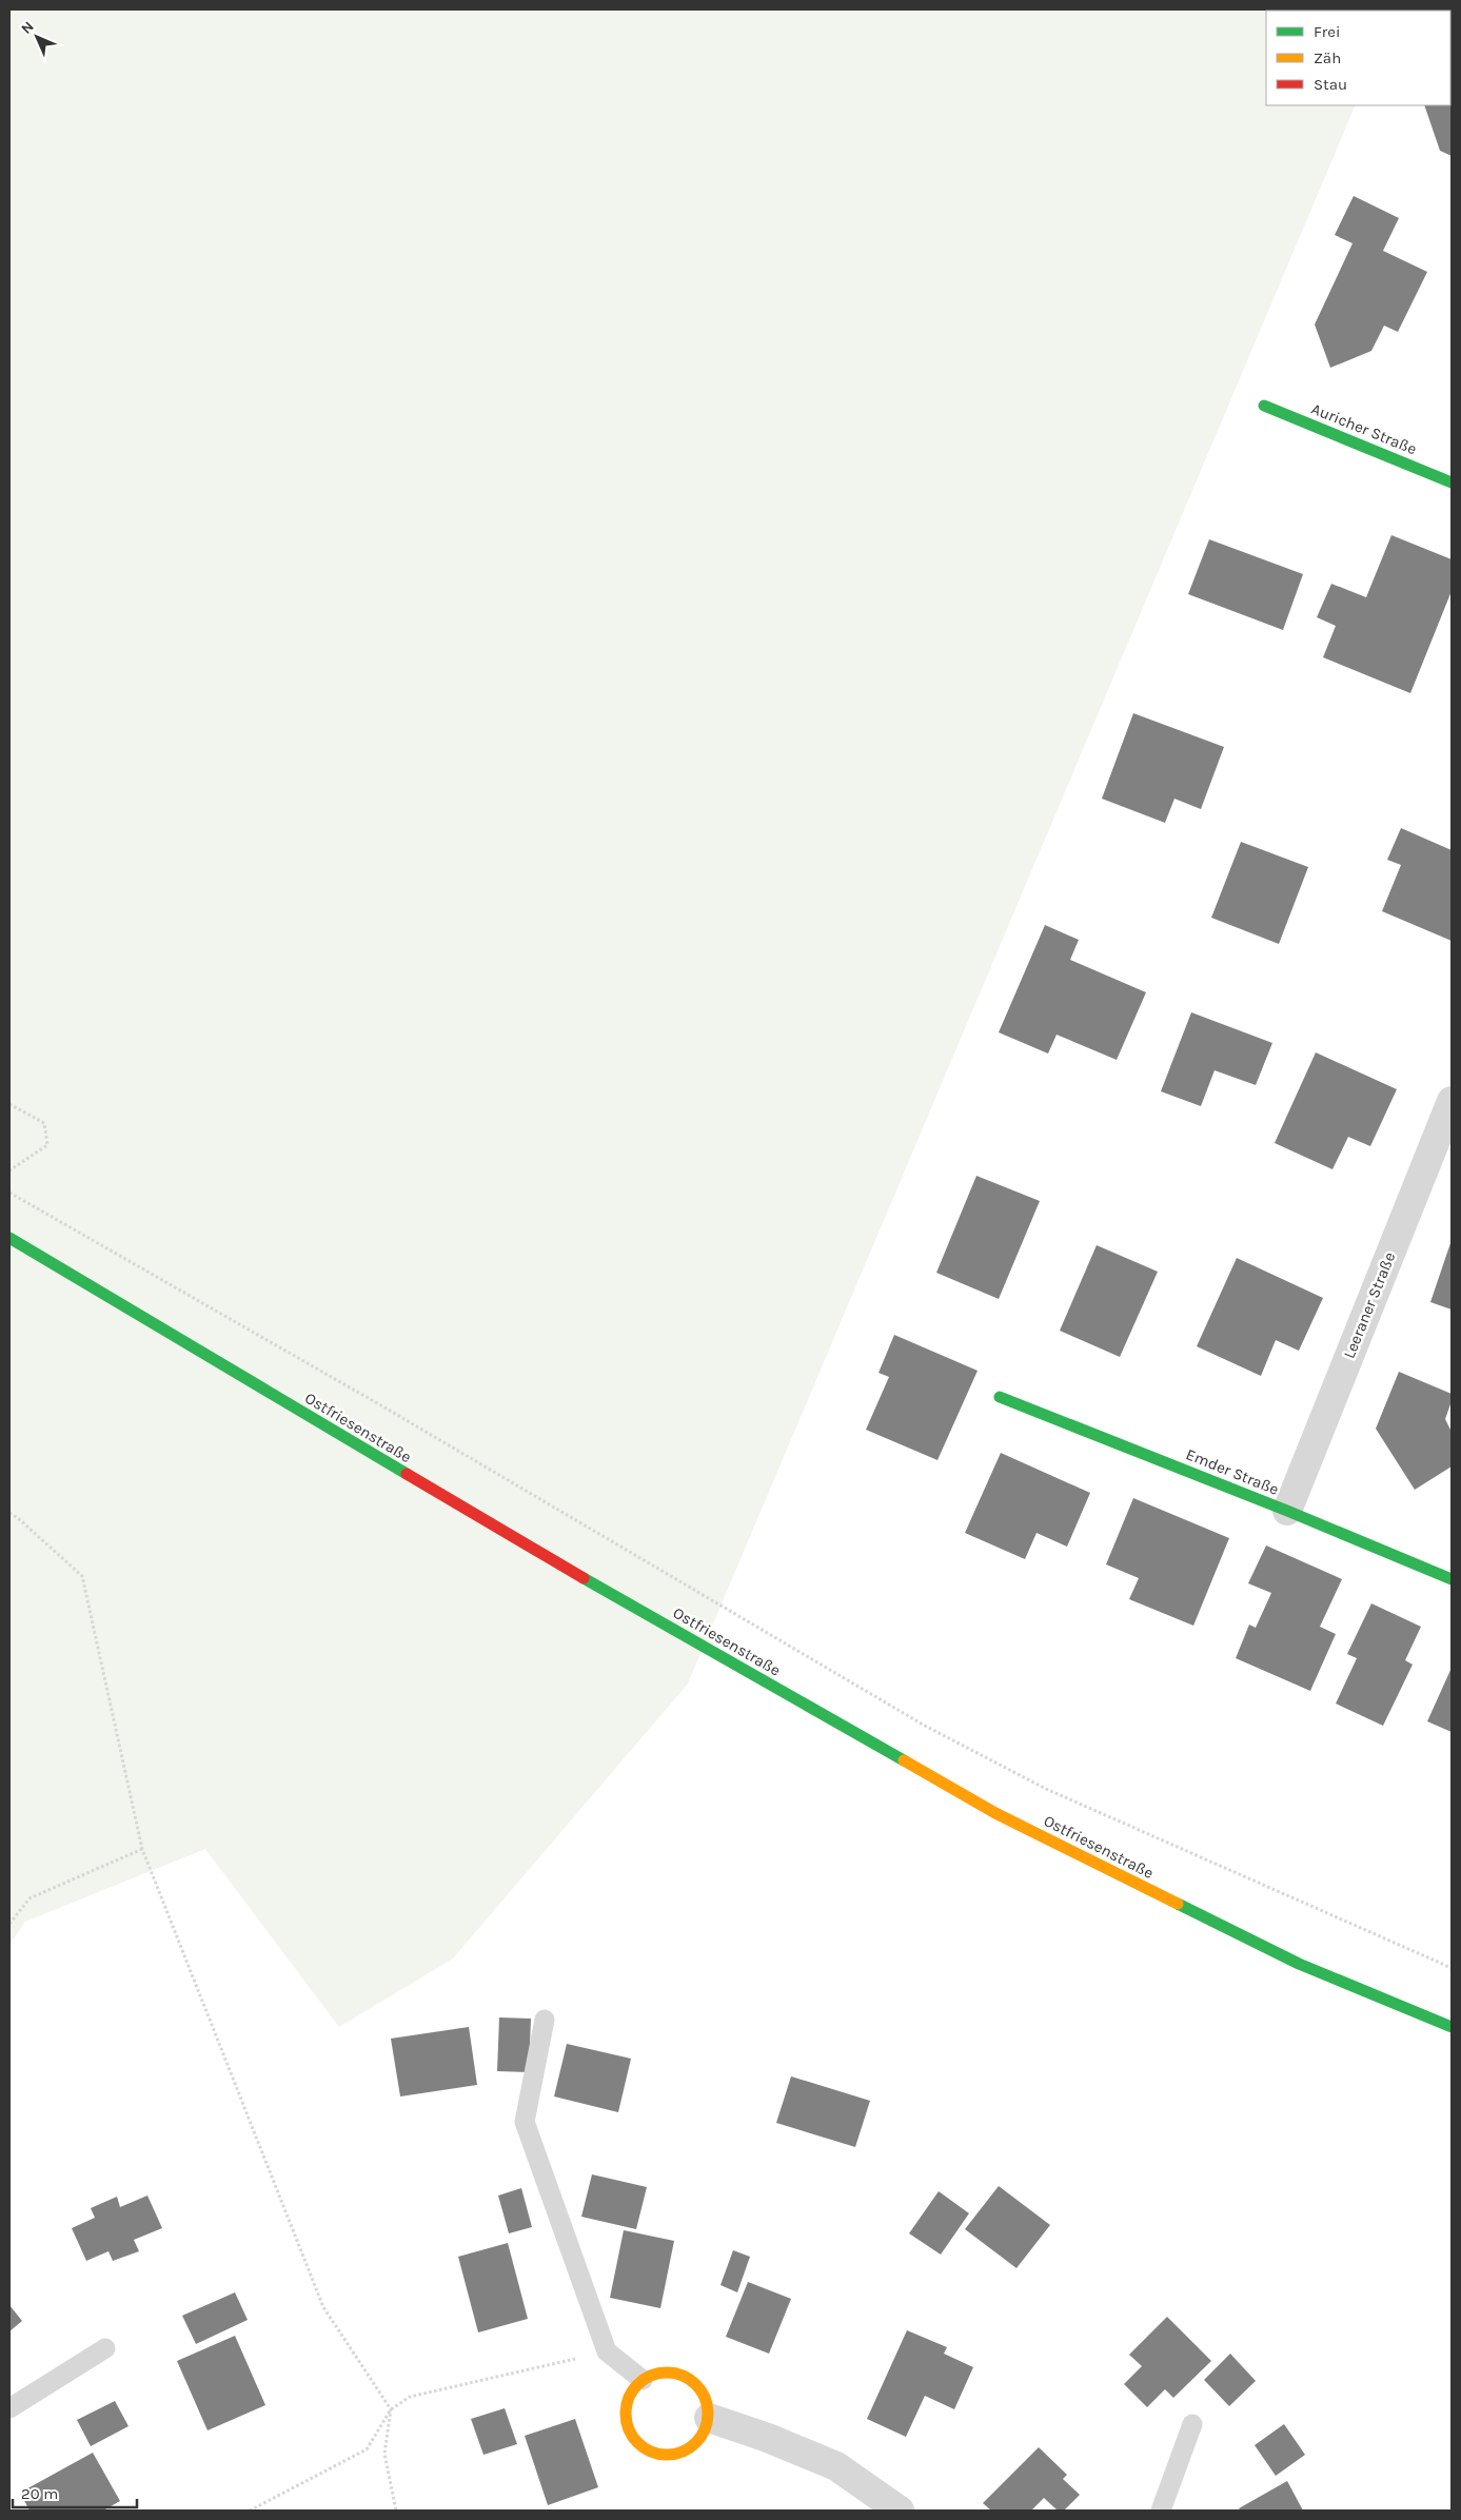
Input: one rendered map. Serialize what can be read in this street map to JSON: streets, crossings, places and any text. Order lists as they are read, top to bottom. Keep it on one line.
{"streets":{"main road":["Auricher Straße","Ostfriesenstraße","Emder Straße"],"street":["Leeraner Straße"]},"crossings":[["Leeraner Straße","Emder Straße"]],"legend":["Frei","Zäh","Stau"],"scale_bar":"20 m","north":"top left"}
